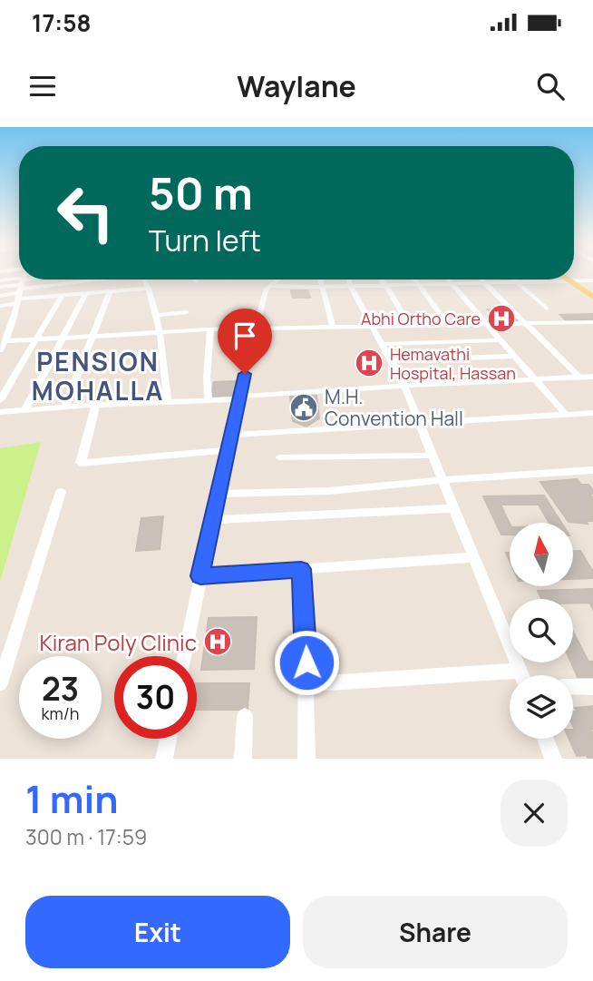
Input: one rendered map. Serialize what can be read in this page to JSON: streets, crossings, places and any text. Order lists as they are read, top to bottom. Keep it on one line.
{"districts":["PENSION MOHALLA"],"places":{"hospital":["Abhi Ortho Care","Hemavathi Hospital, Hassan","Kiran Poly Clinic"],"public building":["M.H. Convention Hall"]},"north":"top","page":{"status":"17:58","header":"Waylane","turn":["50 m","Turn left"],"speed":"23 km/h","limit":"30","heading":["1 min","300 m · 17:59"],"buttons":["Exit","Share"]}}
